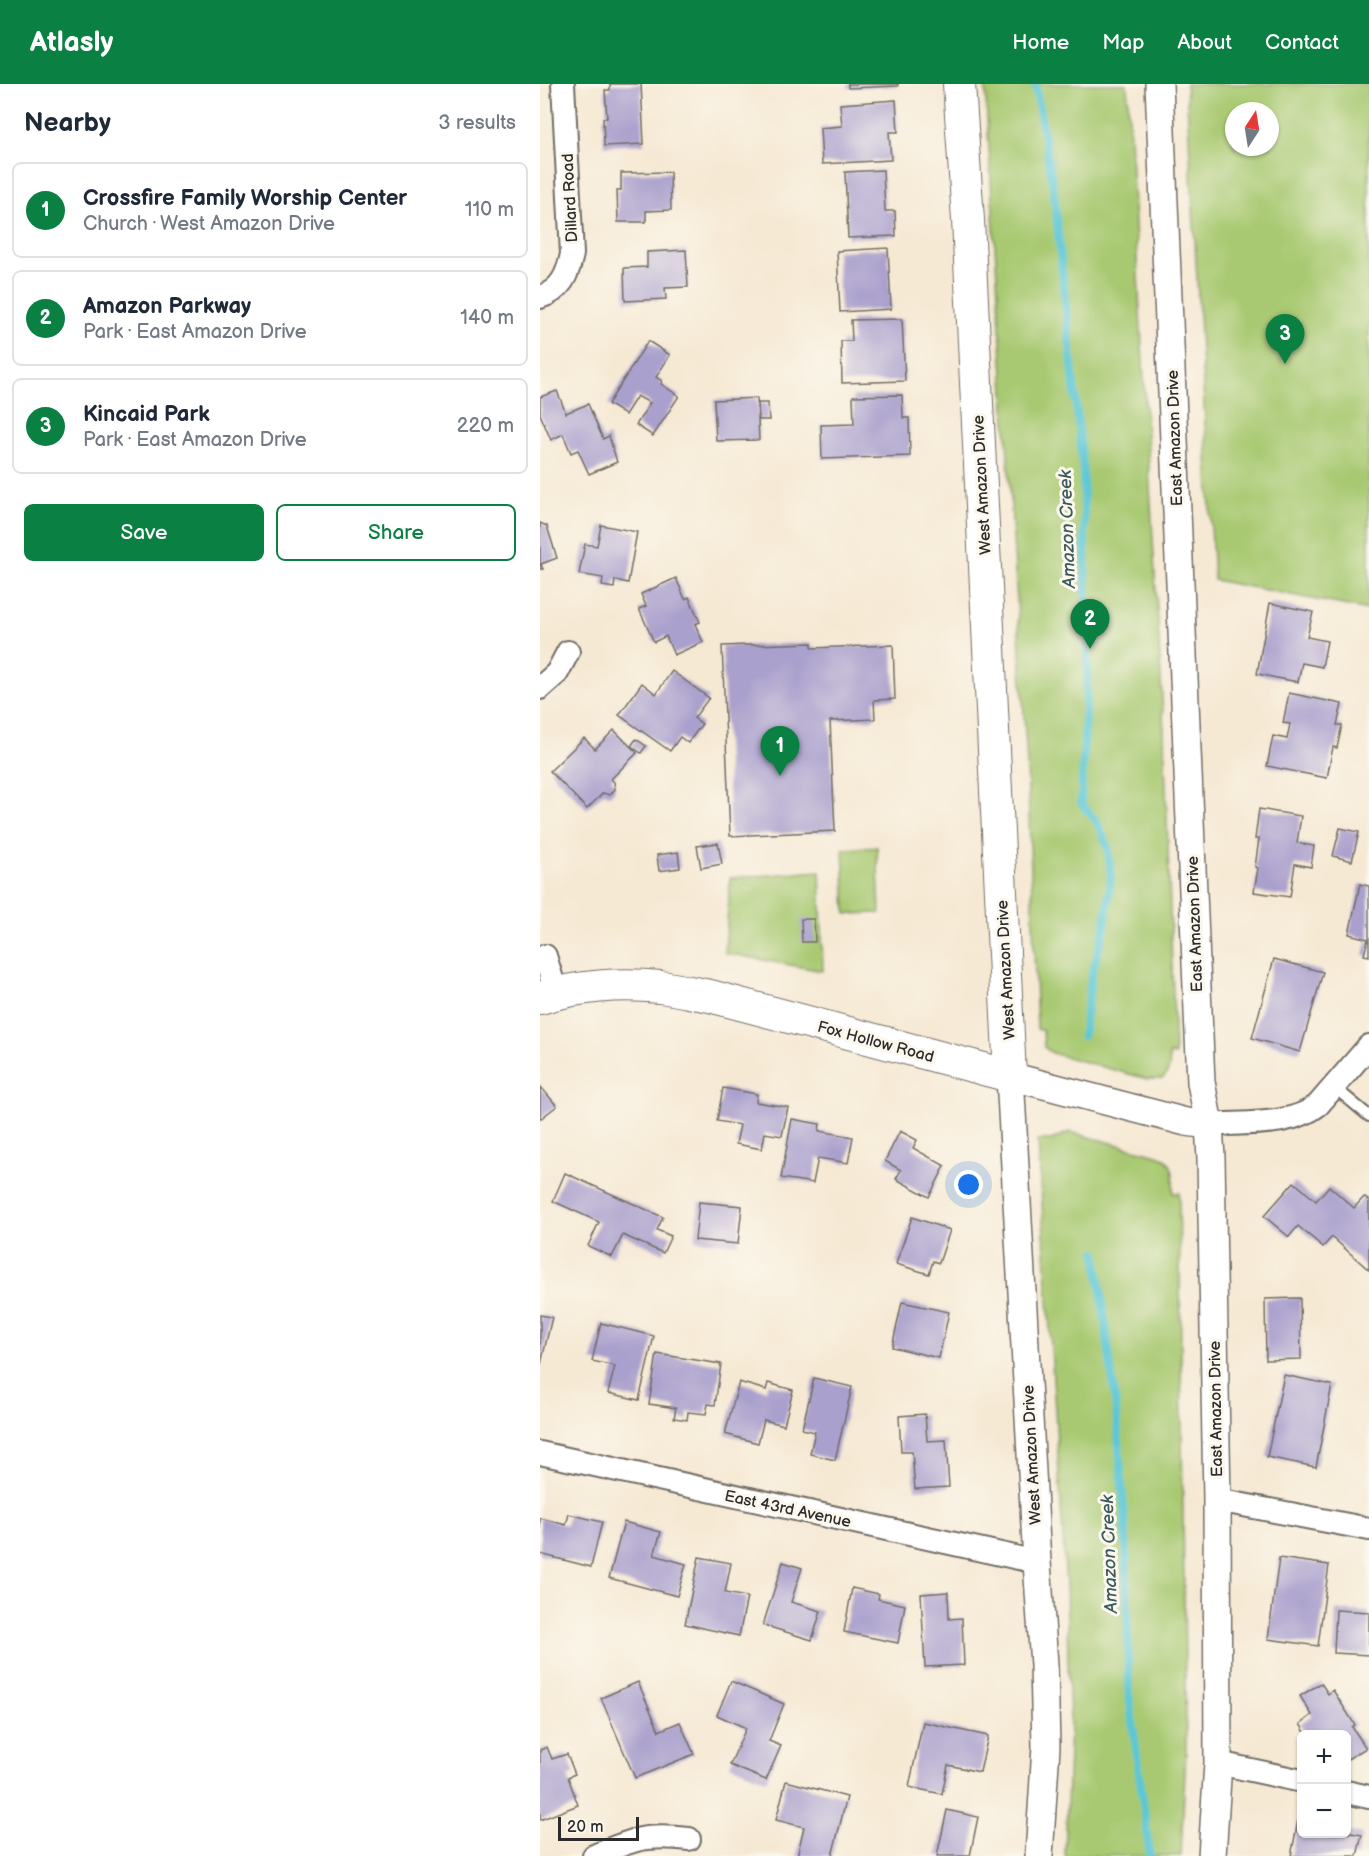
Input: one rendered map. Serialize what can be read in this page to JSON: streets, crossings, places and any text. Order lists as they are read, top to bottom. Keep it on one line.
{"streets":{"main road":["West Amazon Drive","Fox Hollow Road"],"street":["Dillard Road","East Amazon Drive","East 43rd Avenue"]},"crossings":[["East Amazon Drive","Fox Hollow Road"],["West Amazon Drive","Fox Hollow Road"],["West Amazon Drive","East 43rd Avenue"]],"water":["Amazon Creek"],"scale_bar":"20 m","north":"top","page":{"header":"Atlasly","nav":["Home","Map","About","Contact"],"heading":["Nearby","3 results"],"list":[{"mark":"1","name":"Crossfire Family Worship Center","note":"Church · West Amazon Drive","value":"110 m"},{"mark":"2","name":"Amazon Parkway","note":"Park · East Amazon Drive","value":"140 m"},{"mark":"3","name":"Kincaid Park","note":"Park · East Amazon Drive","value":"220 m"}],"pins":["3","2","1"],"buttons":["Save","Share"],"map_buttons":["+","−"],"scale":"20 m"}}
